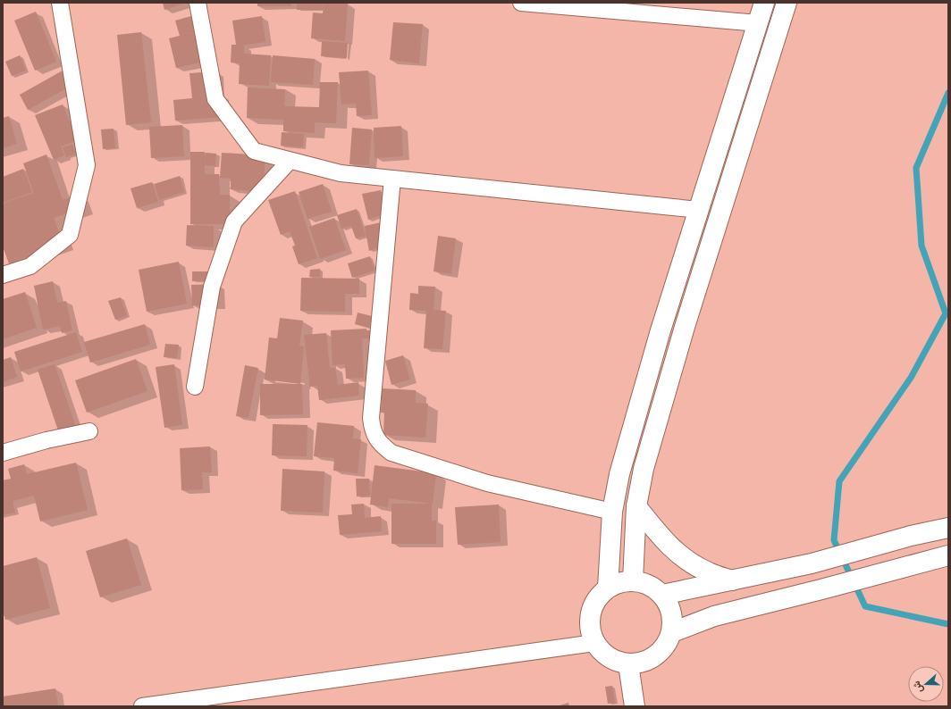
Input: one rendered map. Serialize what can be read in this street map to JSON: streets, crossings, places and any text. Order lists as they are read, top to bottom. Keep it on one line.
{"north":"left"}
